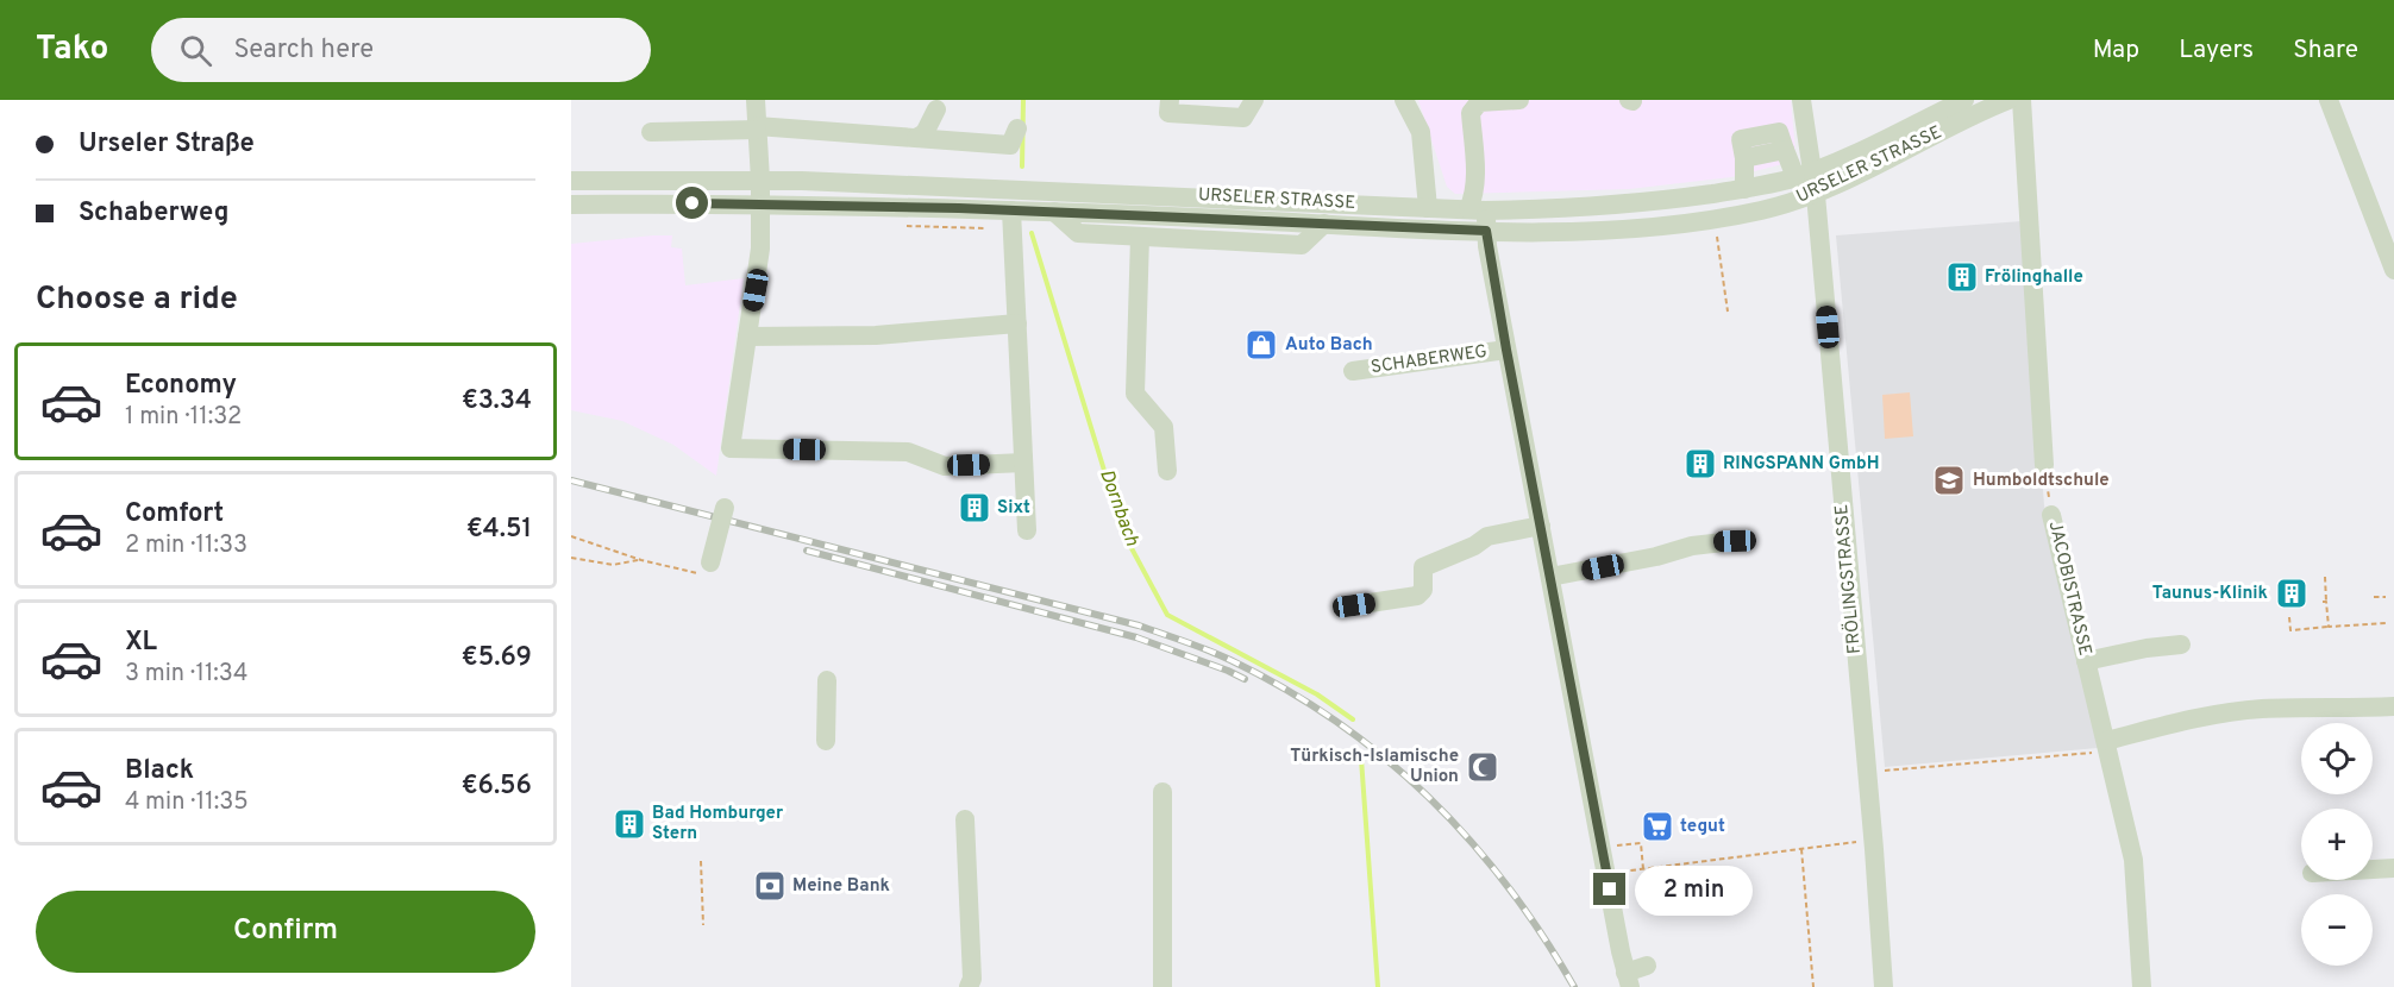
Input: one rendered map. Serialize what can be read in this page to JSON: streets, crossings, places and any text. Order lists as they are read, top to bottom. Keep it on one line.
{"streets":{"street":["URSELER STRASSE","SCHABERWEG","FRÖLINGSTRASSE","JACOBISTRASSE"]},"crossings":[["URSELER STRASSE","SCHABERWEG"],["URSELER STRASSE","FRÖLINGSTRASSE"]],"water":["Dornbach"],"places":{"building":["Frölinghalle","RINGSPANN GmbH","Sixt","Taunus-Klinik","Bad Homburger Stern"],"shop":["Auto Bach"],"school or university":["Humboldtschule"],"mosque":["Türkisch-Islamische Union"],"supermarket":["tegut"],"bank":["Meine Bank"]},"page":{"header":"Tako","search":"Search here","nav":["Map","Layers","Share"],"banner":["Urseler Straße","Schaberweg"],"heading":"Choose a ride","list":[{"name":"Economy","note":"1 min · 11:32","value":"€3.34"},{"name":"Comfort","note":"2 min · 11:33","value":"€4.51"},{"name":"XL","note":"3 min · 11:34","value":"€5.69"},{"name":"Black","note":"4 min · 11:35","value":"€6.56"}],"map_buttons":["+","−"],"bubble":"2 min","buttons":"Confirm"}}
